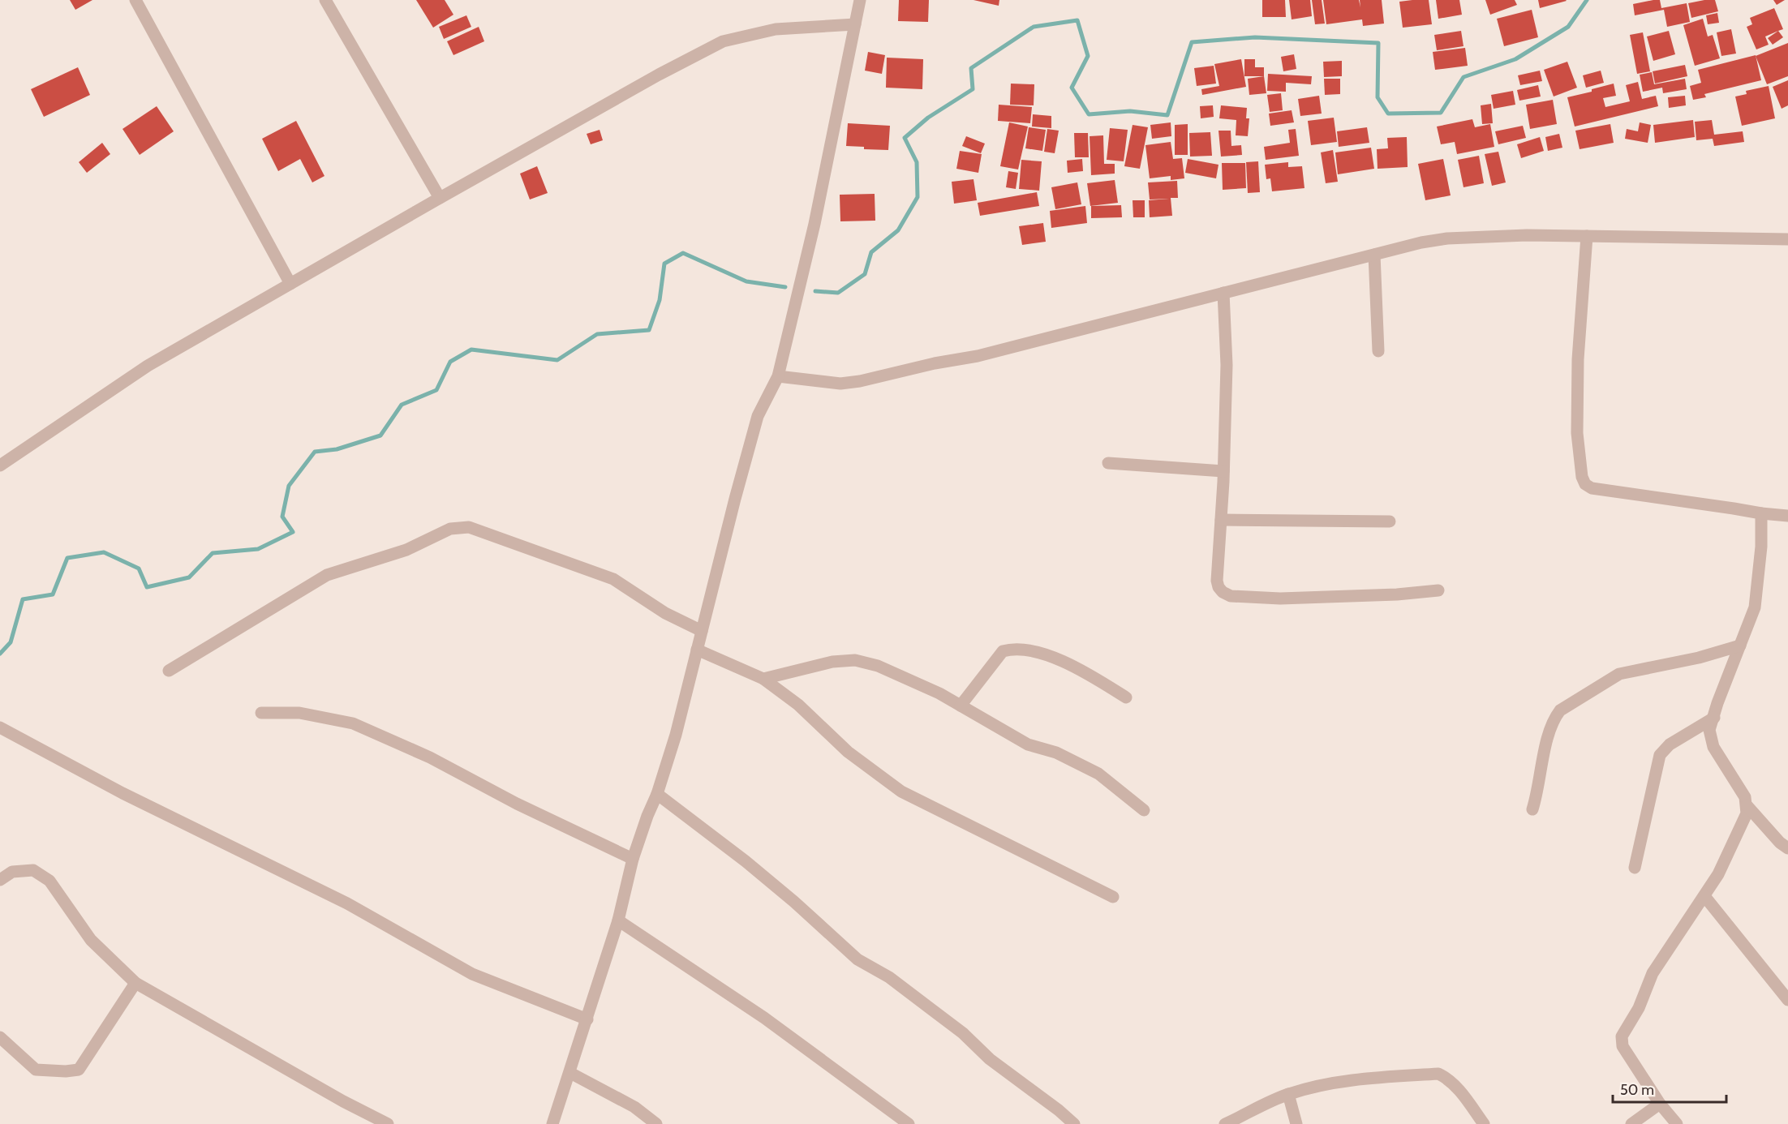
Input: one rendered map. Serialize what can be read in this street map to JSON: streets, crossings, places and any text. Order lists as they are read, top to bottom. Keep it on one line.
{"scale_bar":"50 m"}
